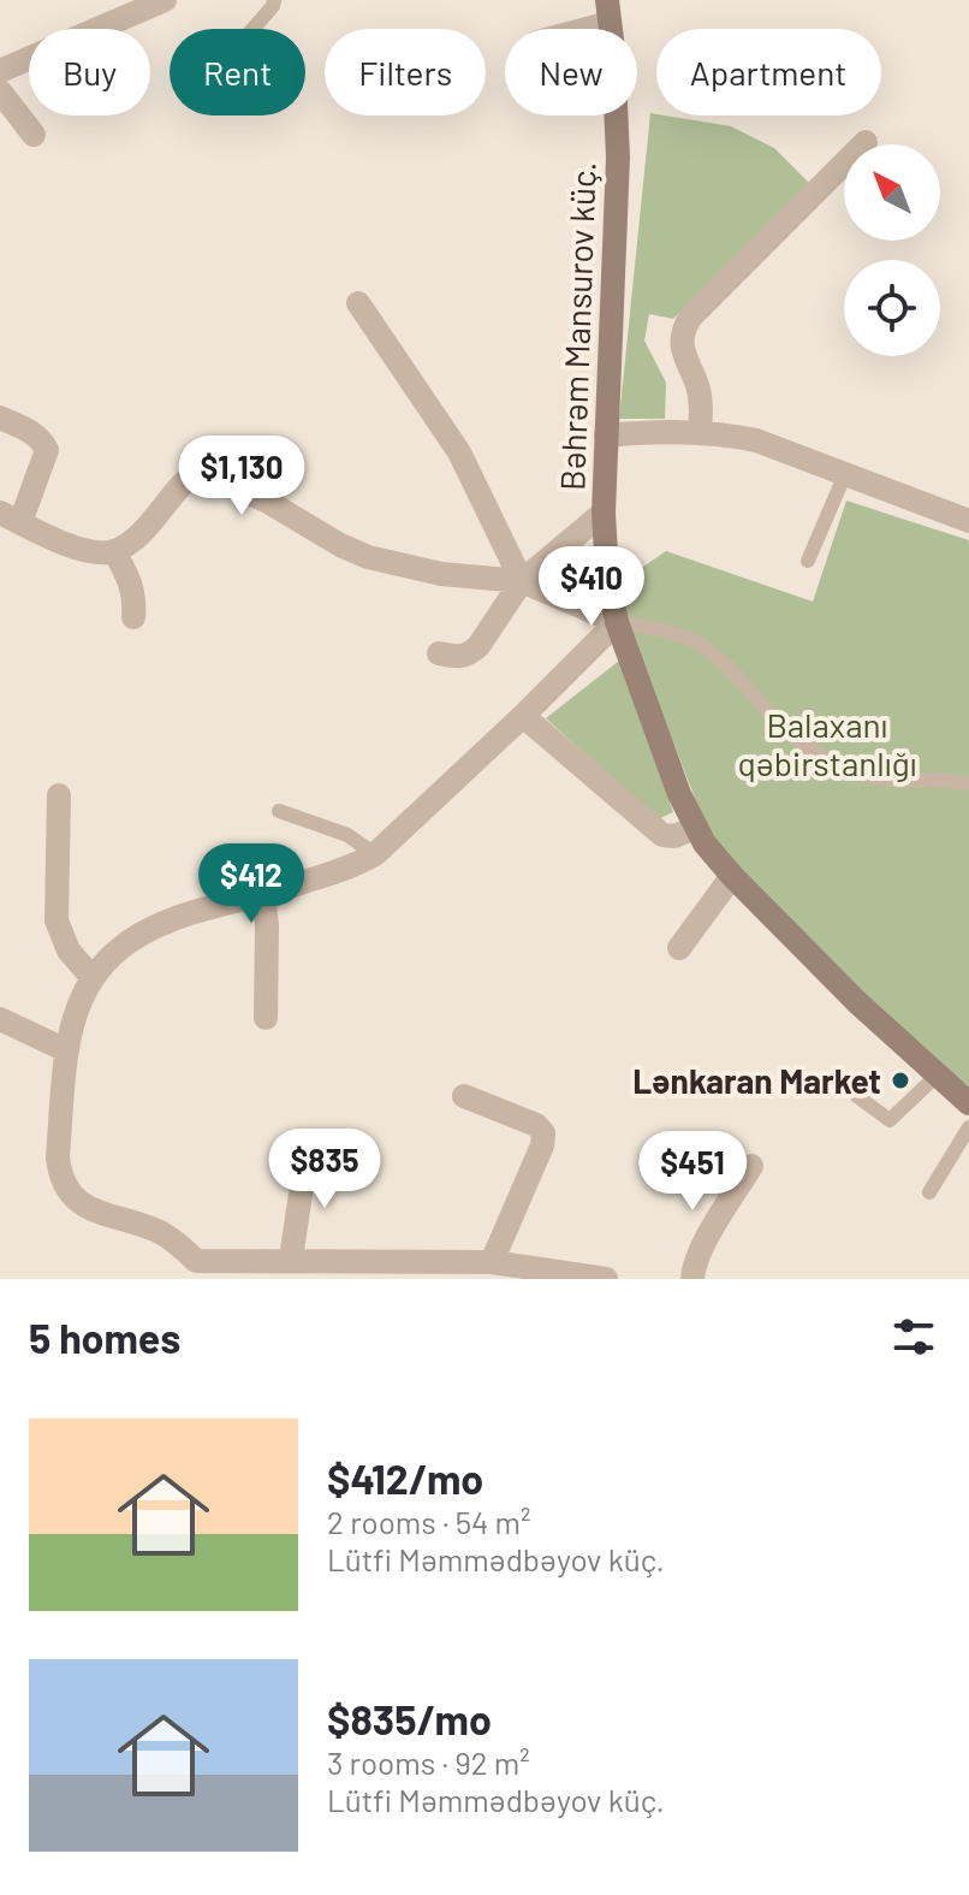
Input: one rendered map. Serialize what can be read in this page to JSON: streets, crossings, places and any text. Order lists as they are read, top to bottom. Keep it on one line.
{"streets":{"street":["Bəhrəm Mansurov küç."]},"parks":["Balaxanı qəbirstanlığı"],"places":["Lənkaran Market"],"north":"top left","page":{"chip":["Buy","Rent","Filters","New","Apartment"],"price":["$1,130","$410","$412","$835","$451"],"heading":"5 homes","list":[{"name":"$412/mo","note":"2 rooms · 54 m² · Lütfi Məmmədbəyov küç."},{"name":"$835/mo","note":"3 rooms · 92 m² · Lütfi Məmmədbəyov küç."}]}}
